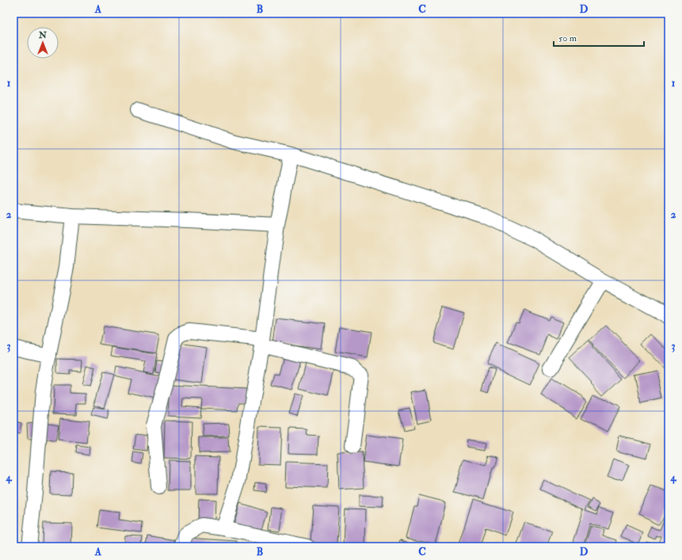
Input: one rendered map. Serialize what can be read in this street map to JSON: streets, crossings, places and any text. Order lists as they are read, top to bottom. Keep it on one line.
{"scale_bar":"50 m","north":"top","grid":{"columns":["A","B","C","D"],"rows":["1","2","3","4"]}}
